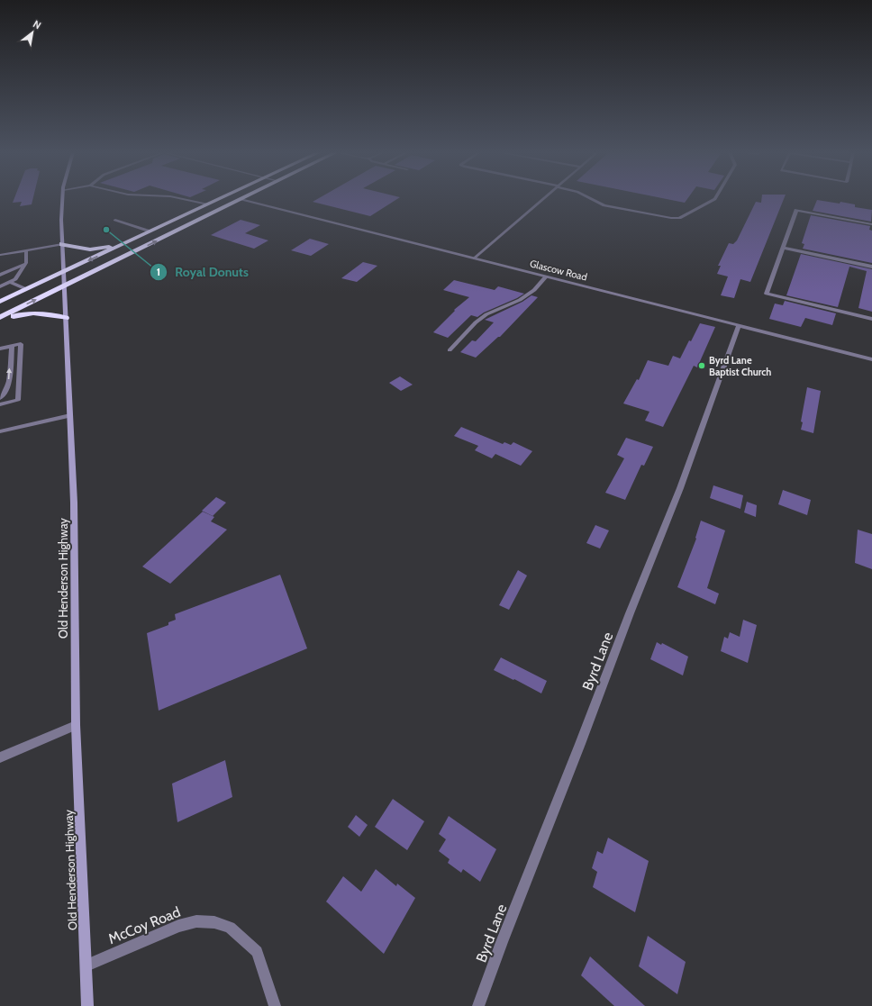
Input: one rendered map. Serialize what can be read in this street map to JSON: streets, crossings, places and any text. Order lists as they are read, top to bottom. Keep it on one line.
{"streets":{"main road":["Old Henderson Highway"],"street":["Glascow Road","Byrd Lane","McCoy Road"]},"crossings":[["Glascow Road","Byrd Lane"],["Old Henderson Highway","McCoy Road"]],"places":["Royal Donuts","Byrd Lane Baptist Church"],"north":"top right"}
